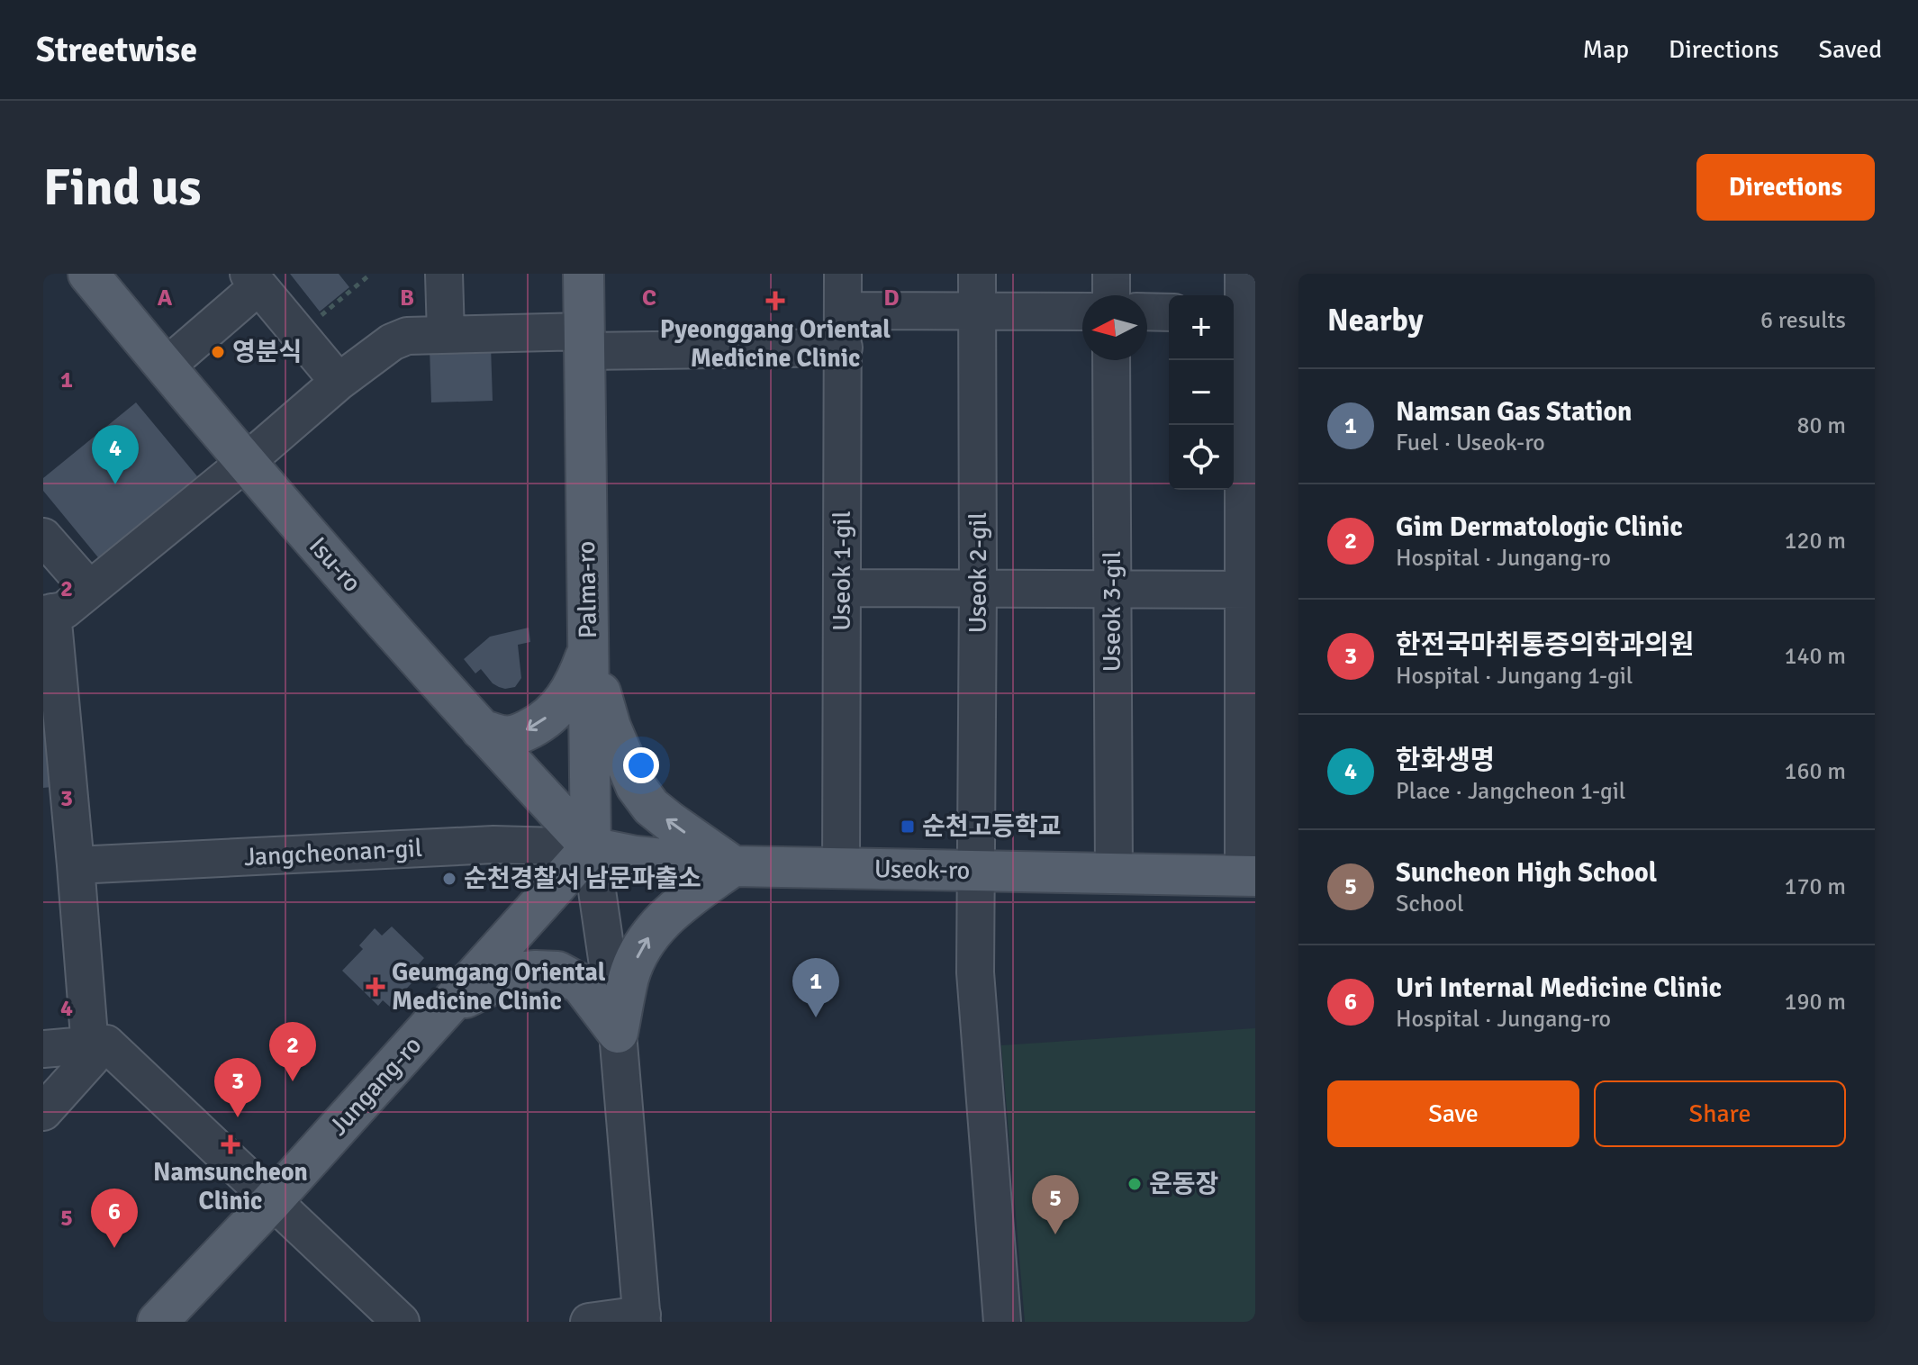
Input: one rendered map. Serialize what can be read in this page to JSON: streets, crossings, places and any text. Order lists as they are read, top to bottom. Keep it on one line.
{"streets":{"main road":["Isu-ro","Palma-ro","Useok-ro","Jungang-ro"],"street":["Useok 1-gil","Useok 2-gil","Useok 3-gil","Jangcheonan-gil"]},"crossings":[["Isu-ro","Palma-ro"],["Isu-ro","Jangcheonan-gil"],["Isu-ro","Useok-ro"],["Isu-ro","Jungang-ro"],["Useok 1-gil","Useok-ro"],["Useok 2-gil","Useok-ro"],["Palma-ro","Jangcheonan-gil"],["Palma-ro","Useok-ro"],["Palma-ro","Jungang-ro"],["Useok 3-gil","Useok-ro"],["Jangcheonan-gil","Useok-ro"],["Jangcheonan-gil","Jungang-ro"],["Useok-ro","Jungang-ro"]],"places":{"health":["Pyeonggang Oriental Medicine Clinic","Geumgang Oriental Medicine Clinic","Namsuncheon Clinic"],"other":["영분식","순천경찰서 남문파출소","운동장"],"transit":["순천고등학교"]},"north":"left","page":{"header":"Streetwise","nav":["Map","Directions","Saved"],"buttons":["Directions",["Save","Share"]],"title":"Find us","heading":["Nearby","6 results"],"map_buttons":["+","−"],"list":[{"mark":"1","name":"Namsan Gas Station","note":"Fuel · Useok-ro","value":"80 m"},{"mark":"2","name":"Gim Dermatologic Clinic","note":"Hospital · Jungang-ro","value":"120 m"},{"mark":"3","name":"한전국마취통증의학과의원","note":"Hospital · Jungang 1-gil","value":"140 m"},{"mark":"4","name":"한화생명","note":"Place · Jangcheon 1-gil","value":"160 m"},{"mark":"5","name":"Suncheon High School","note":"School","value":"170 m"},{"mark":"6","name":"Uri Internal Medicine Clinic","note":"Hospital · Jungang-ro","value":"190 m"}],"pins":["4","1","2","3","5","6"]},"grid":{"columns":["A","B","C","D"],"rows":["1","2","3","4","5"]}}
